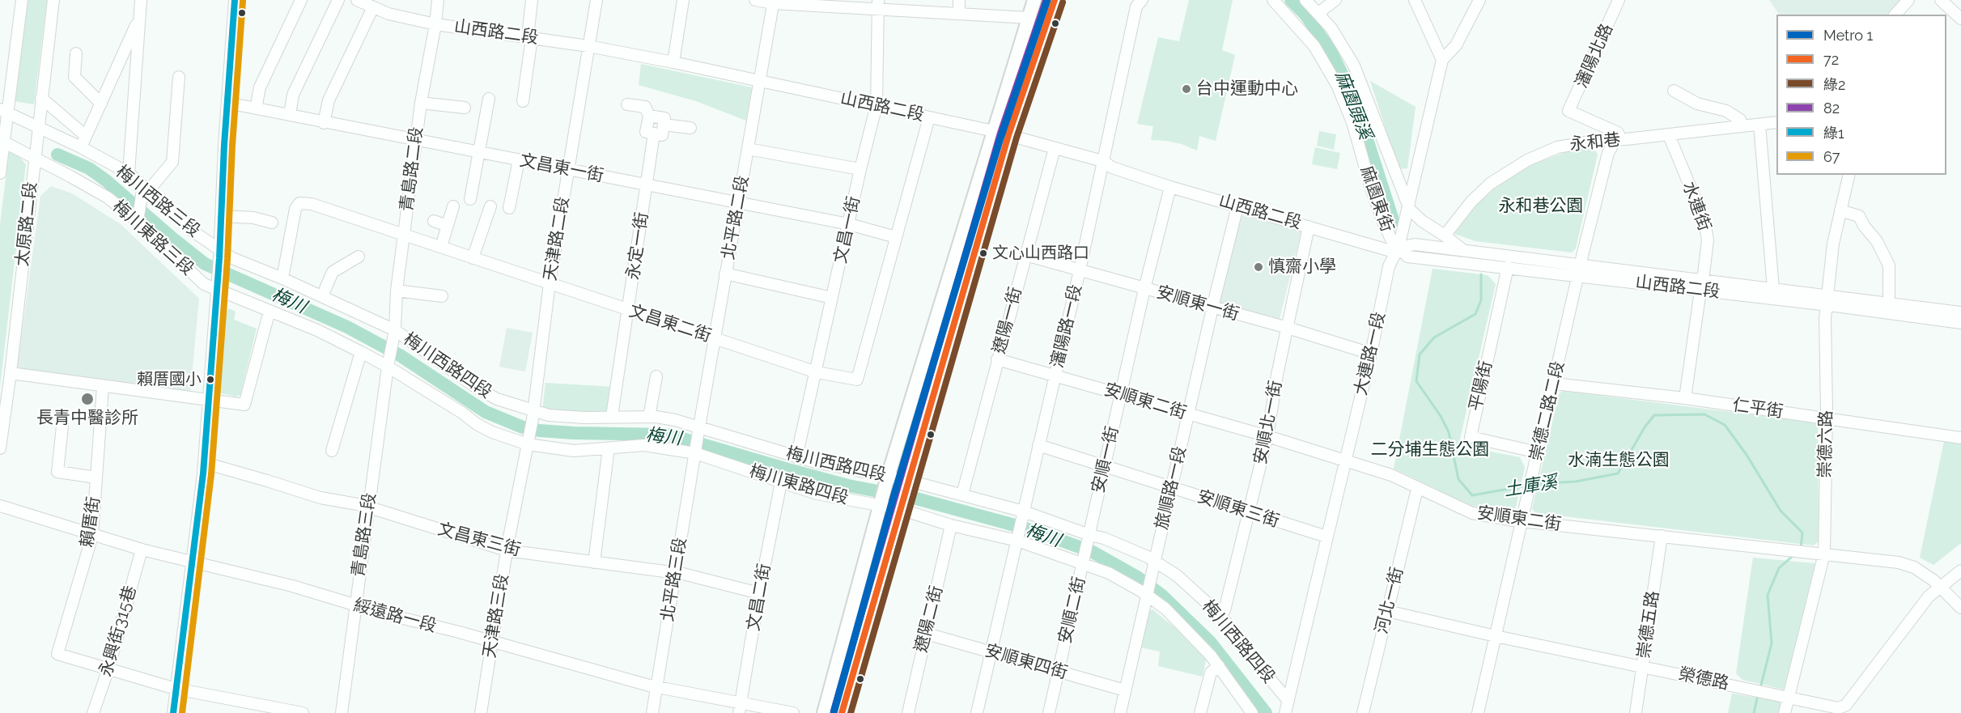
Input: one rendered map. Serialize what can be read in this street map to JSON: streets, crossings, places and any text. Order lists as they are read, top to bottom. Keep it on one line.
{"streets":{"street":["山西路二段","瀋陽北路","永和巷","文昌東一街","青島路二段","麻園東街","梅川西路三段","水連街","北平路二段","太原路二段","文昌一街","梅川東路三段","天津路二段","永定一街","安順東一街","遼陽一街","文昌東二街","瀋陽路一段","大連路一段","梅川西路四段","平陽街","安順東二街","仁平街","崇德二路二段","安順北一街","崇德六路","安順一街","梅川東路四段","旅順路一段","安順東三街","賴厝街","青島路三段","文昌東三街","北平路三段","文昌二街","河北一街","安順二街","綏遠路一段","天津路三段","遼陽二街","崇德五路","永興街315巷","安順東四街","榮德路"]},"crossings":[["山西路二段","青島路二段"],["山西路二段","麻園東街"],["山西路二段","水連街"],["山西路二段","北平路二段"],["山西路二段","文昌一街"],["山西路二段","天津路二段"],["山西路二段","遼陽一街"],["山西路二段","文昌東二街"],["山西路二段","瀋陽路一段"],["山西路二段","大連路一段"],["山西路二段","平陽街"],["山西路二段","崇德二路二段"],["山西路二段","安順北一街"],["山西路二段","崇德六路"],["山西路二段","安順一街"],["山西路二段","旅順路一段"],["瀋陽北路","永和巷"],["瀋陽北路","崇德二路二段"],["永和巷","水連街"],["永和巷","崇德二路二段"],["文昌東一街","青島路二段"],["文昌東一街","北平路二段"],["文昌東一街","文昌一街"],["文昌東一街","天津路二段"],["文昌東一街","永定一街"],["文昌東一街","文昌東二街"],["青島路二段","梅川西路三段"],["青島路二段","文昌東二街"],["青島路二段","梅川西路四段"],["青島路二段","青島路三段"],["麻園東街","大連路一段"],["梅川西路三段","太原路二段"],["梅川西路三段","文昌東二街"],["梅川西路三段","梅川西路四段"],["梅川西路三段","青島路三段"],["水連街","仁平街"],["北平路二段","文昌東二街"],["北平路二段","梅川西路四段"],["北平路二段","梅川東路四段"],["北平路二段","北平路三段"],["太原路二段","梅川東路三段"],["文昌一街","文昌東二街"],["文昌一街","梅川西路四段"],["梅川東路三段","梅川東路四段"],["梅川東路三段","青島路三段"],["天津路二段","文昌東二街"],["天津路二段","梅川西路四段"],["天津路二段","梅川東路四段"],["天津路二段","天津路三段"],["永定一街","文昌東二街"],["永定一街","梅川西路四段"],["安順東一街","遼陽一街"],["安順東一街","瀋陽路一段"],["安順東一街","大連路一段"],["安順東一街","安順北一街"],["安順東一街","安順一街"],["安順東一街","旅順路一段"],["遼陽一街","梅川西路四段"],["遼陽一街","安順東二街"],["瀋陽路一段","梅川西路四段"],["瀋陽路一段","安順東二街"],["瀋陽路一段","梅川東路四段"],["瀋陽路一段","安順東三街"],["瀋陽路一段","安順東四街"],["大連路一段","梅川西路四段"],["大連路一段","安順東二街"],["大連路一段","安順東三街"],["梅川西路四段","安順北一街"],["梅川西路四段","安順一街"],["梅川西路四段","梅川東路四段"],["梅川西路四段","旅順路一段"],["梅川西路四段","青島路三段"],["梅川西路四段","北平路三段"],["平陽街","崇德二路二段"],["安順東二街","崇德二路二段"],["安順東二街","安順北一街"],["安順東二街","崇德六路"],["安順東二街","安順一街"],["安順東二街","旅順路一段"],["安順東二街","河北一街"],["安順東二街","崇德五路"],["安順東二街","榮德路"],["仁平街","崇德二路二段"],["仁平街","崇德六路"],["崇德二路二段","榮德路"],["安順北一街","安順東三街"],["崇德六路","榮德路"],["安順一街","梅川東路四段"],["安順一街","安順東三街"],["安順一街","安順二街"],["梅川東路四段","旅順路一段"],["梅川東路四段","青島路三段"],["梅川東路四段","北平路三段"],["梅川東路四段","文昌二街"],["梅川東路四段","安順二街"],["梅川東路四段","天津路三段"],["梅川東路四段","遼陽二街"],["旅順路一段","安順東三街"],["旅順路一段","安順東四街"],["賴厝街","綏遠路一段"],["賴厝街","永興街315巷"],["青島路三段","文昌東三街"],["青島路三段","綏遠路一段"],["文昌東三街","北平路三段"],["文昌東三街","文昌二街"],["文昌東三街","天津路三段"],["北平路三段","綏遠路一段"],["文昌二街","綏遠路一段"],["河北一街","榮德路"],["安順二街","安順東四街"],["綏遠路一段","天津路三段"],["綏遠路一段","永興街315巷"],["遼陽二街","安順東四街"],["崇德五路","榮德路"]],"water":["麻園頭溪","梅川","土庫溪"],"parks":["永和巷公園","二分埔生態公園","水湳生態公園"],"places":["台中運動中心","文心山西路口","慎齋小學","賴厝國小","長青中醫診所"],"lines":["metro line 1","transit line 72","transit line 82","transit line 綠1","transit line 67","transit line 綠2"],"legend":["Metro 1","72","綠2","82","綠1","67"]}
